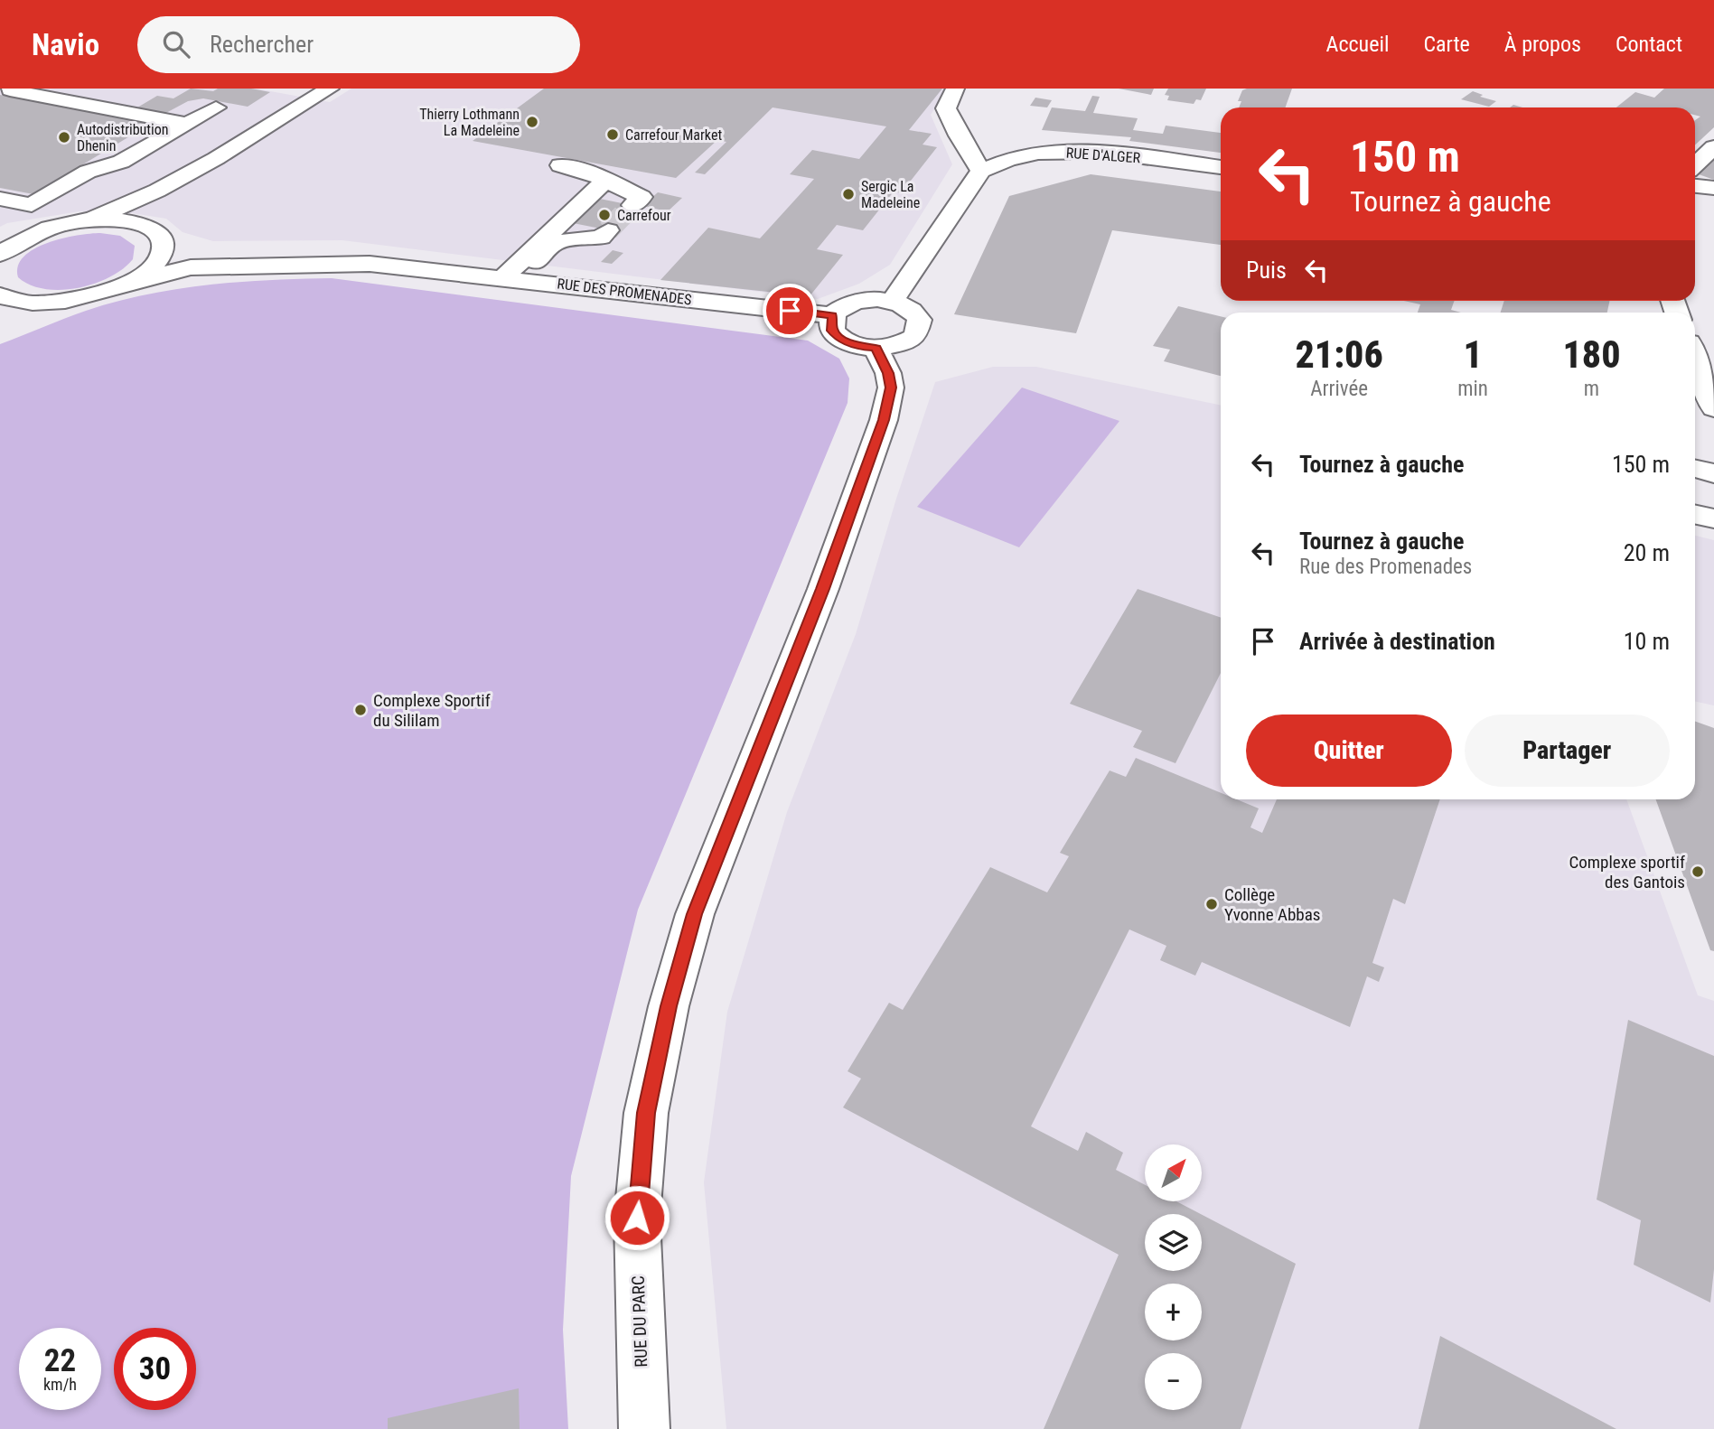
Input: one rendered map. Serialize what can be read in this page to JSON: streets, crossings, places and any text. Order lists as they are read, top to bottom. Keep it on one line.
{"streets":{"street":["RUE D'ALGER","RUE DES PROMENADES","RUE DU PARC"]},"places":["Thierry Lothmann La Madeleine","Carrefour Market","Autodistribution Dhenin","Sergic La Madeleine","Carrefour","Complexe Sportif du Sililam","Complexe sportif des Gantois","Collège Yvonne Abbas"],"north":"top right","page":{"header":"Navio","search":"Rechercher","nav":["Accueil","Carte","À propos","Contact"],"turn":["150 m","Tournez à gauche"],"then":"Puis","eta":["21:06","Arrivée","1","min","180","m"],"list":[{"name":"Tournez à gauche","value":"150 m"},{"name":"Tournez à gauche","note":"Rue des Promenades","value":"20 m"},{"name":"Arrivée à destination","value":"10 m"}],"buttons":["Quitter","Partager"],"map_buttons":["+","−"],"speed":"22 km/h","limit":"30"}}
